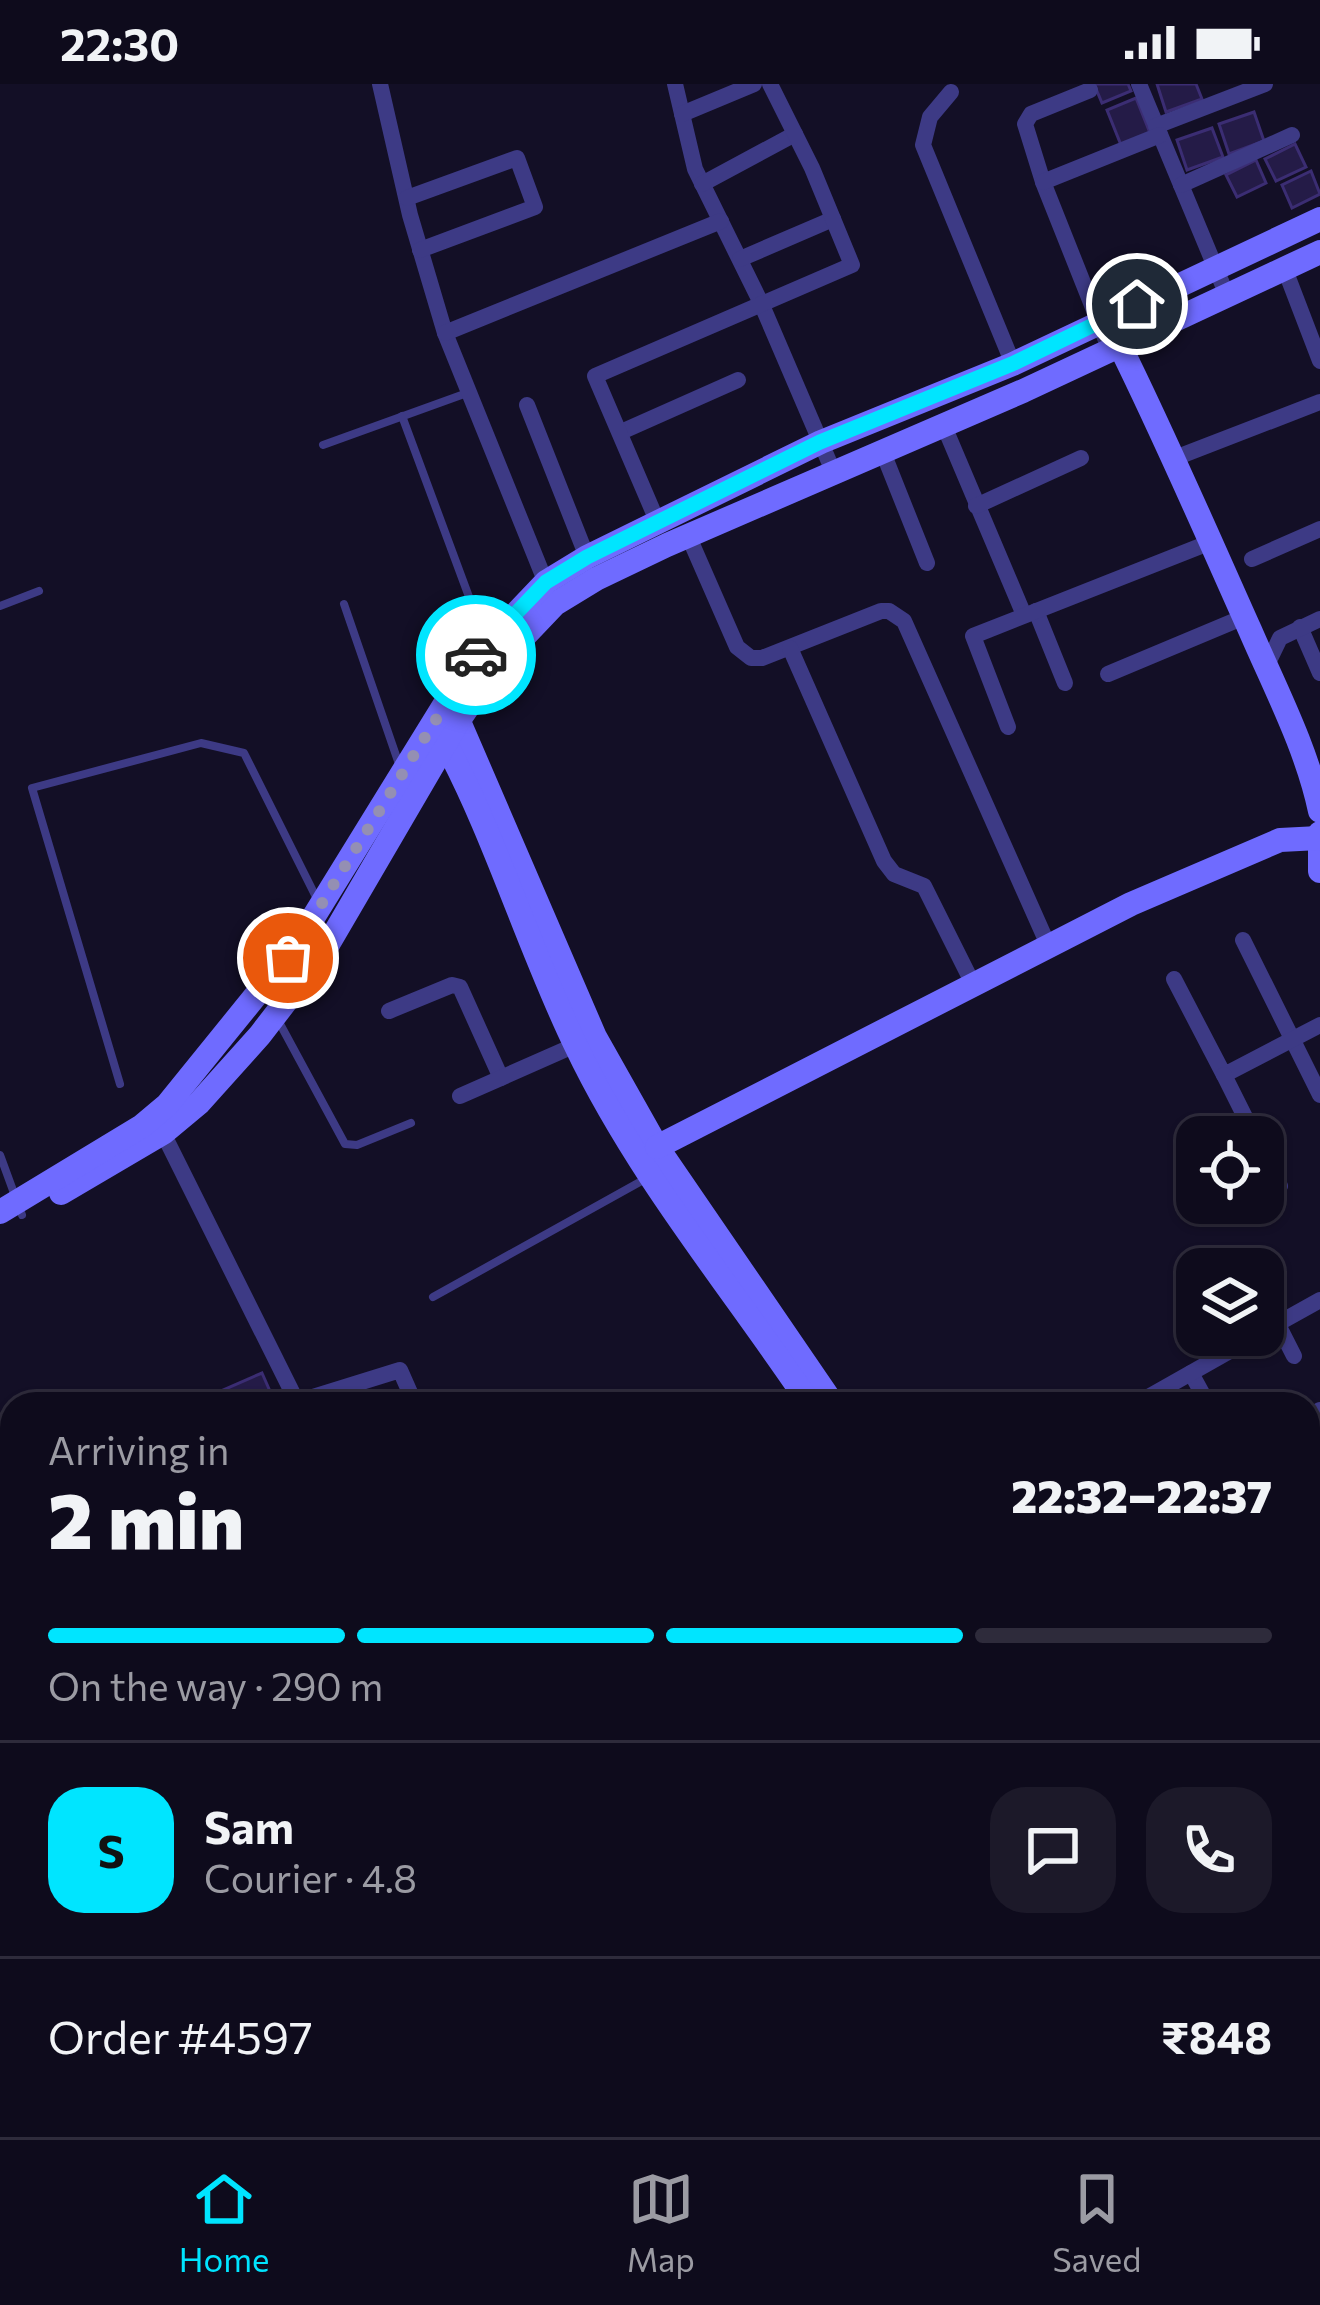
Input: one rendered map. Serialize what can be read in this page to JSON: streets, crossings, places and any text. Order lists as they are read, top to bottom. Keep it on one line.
{"page":{"status":"22:30","heading":["2 min","Arriving in","22:32–22:37"],"panel":["Sam","Courier · 4.8","Order #4597","₹848"],"bar":"On the way · 290 m","round":"S","tabs":["Home","Map","Saved"]}}
